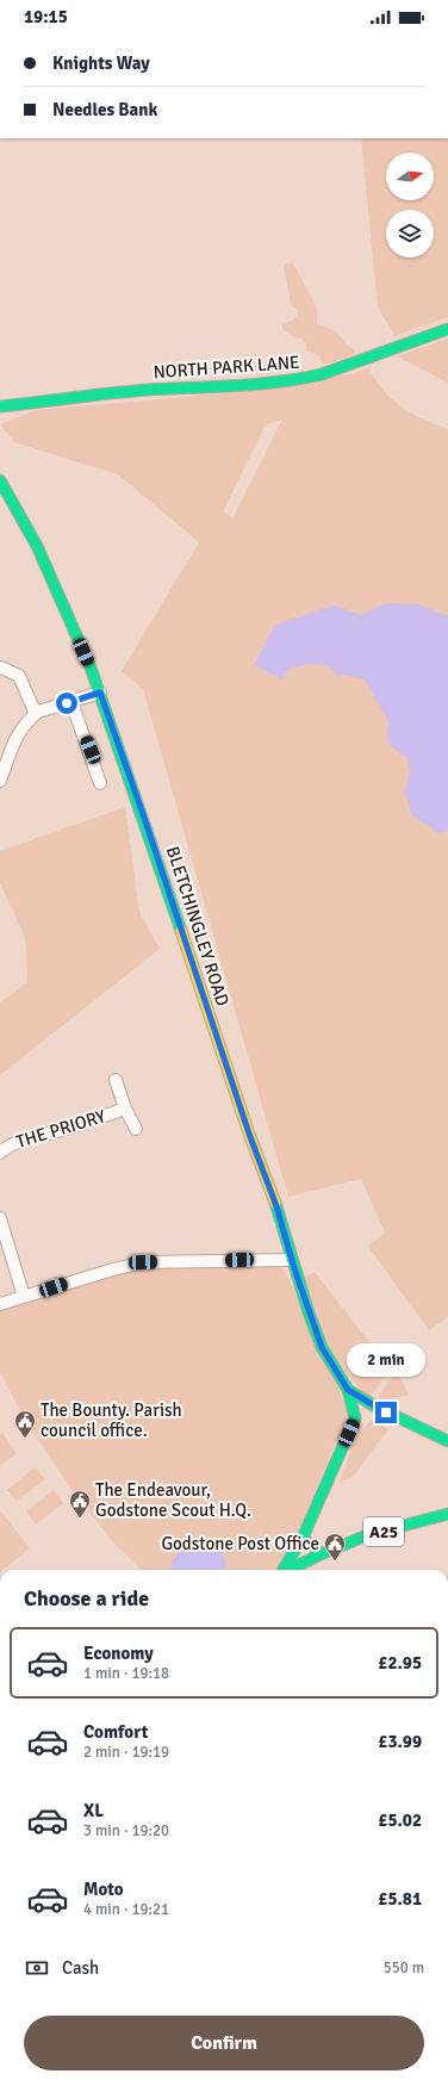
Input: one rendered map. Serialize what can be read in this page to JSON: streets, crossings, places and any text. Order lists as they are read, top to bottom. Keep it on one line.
{"streets":{"main road":["NORTH PARK LANE","BLETCHINGLEY ROAD","A25"],"street":["THE PRIORY"]},"places":{"public building":["The Bounty. Parish council office.","The Endeavour, Godstone Scout H.Q.","Godstone Post Office"]},"north":"right","page":{"status":"19:15","banner":["Knights Way","Needles Bank"],"bubble":"2 min","heading":"Choose a ride","list":[{"name":"Economy","note":"1 min · 19:18","value":"£2.95"},{"name":"Comfort","note":"2 min · 19:19","value":"£3.99"},{"name":"XL","note":"3 min · 19:20","value":"£5.02"},{"name":"Moto","note":"4 min · 19:21","value":"£5.81"}],"pay":["Cash","550 m"],"buttons":"Confirm"}}
